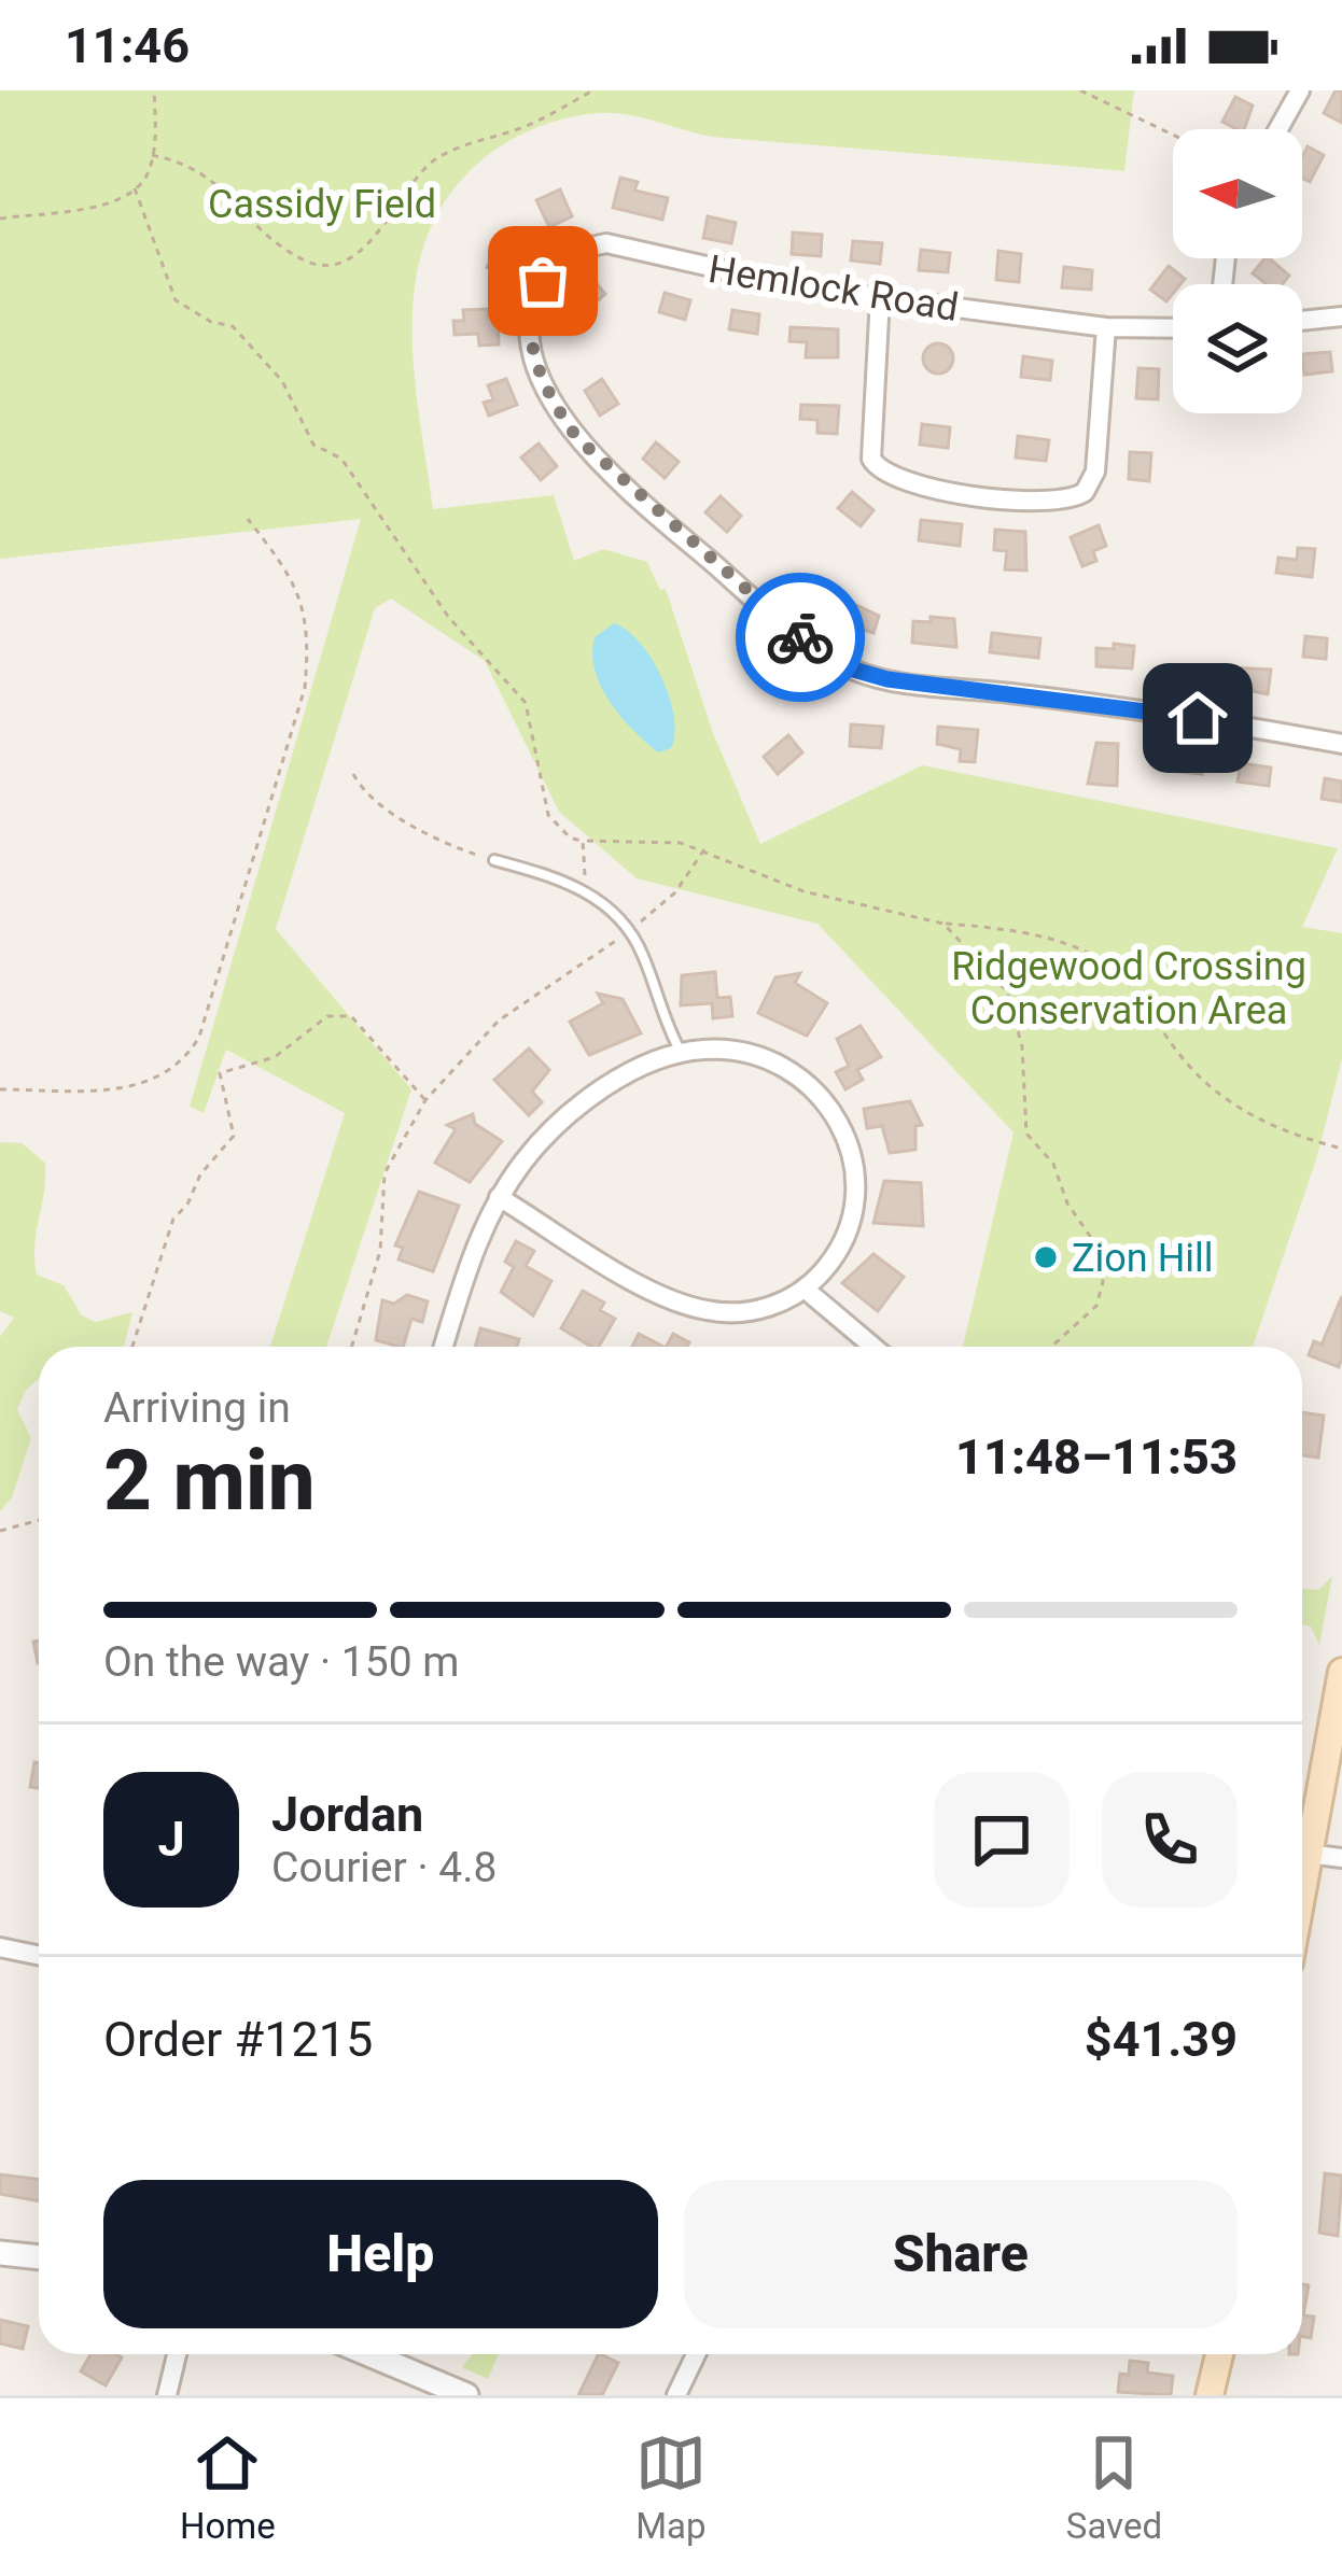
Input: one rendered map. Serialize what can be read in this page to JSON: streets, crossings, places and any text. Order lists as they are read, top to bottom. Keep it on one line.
{"streets":{"street":["Hemlock Road"]},"parks":["Cassidy Field","Ridgewood Crossing Conservation Area"],"places":["Zion Hill"],"north":"left","page":{"status":"11:46","heading":["2 min","Arriving in","11:48–11:53"],"panel":["Jordan","Courier · 4.8","Order #1215","$41.39"],"bar":"On the way · 150 m","round":"J","buttons":["Help","Share"],"tabs":["Home","Map","Saved"]}}
